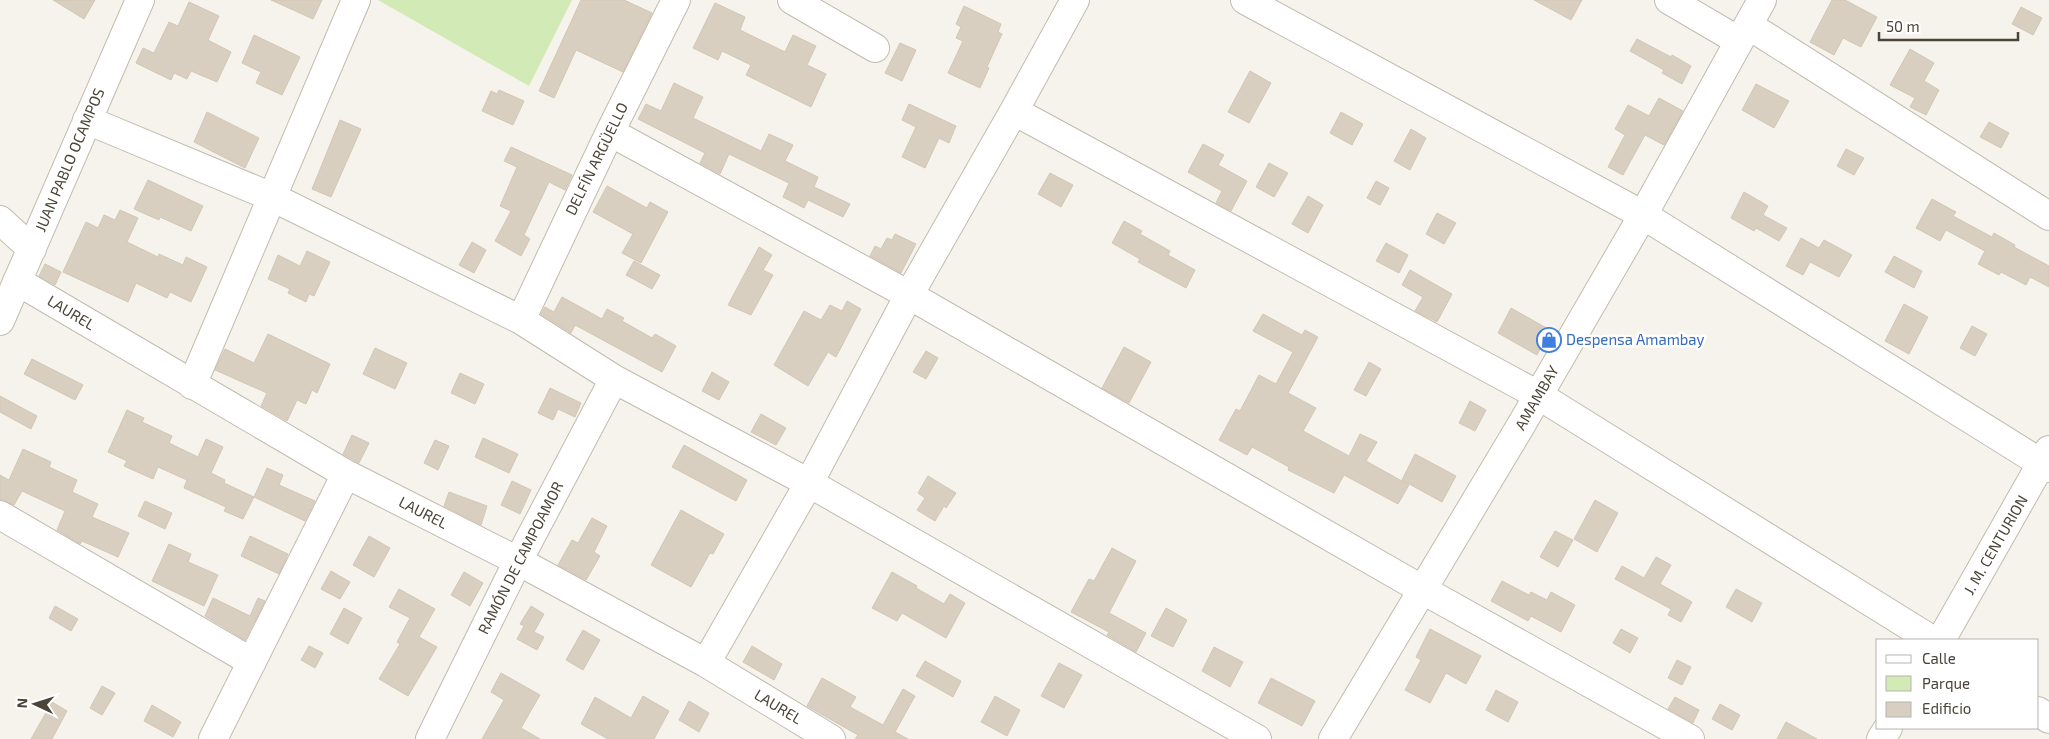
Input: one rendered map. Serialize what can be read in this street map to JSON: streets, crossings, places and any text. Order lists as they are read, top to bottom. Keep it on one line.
{"streets":{"street":["DELFÍN ARGÜELLO","JUAN PABLO OCAMPOS","LAUREL","AMAMBAY","J. M. CENTURION","RAMÓN DE CAMPOAMOR"]},"crossings":[["JUAN PABLO OCAMPOS","LAUREL"],["LAUREL","RAMÓN DE CAMPOAMOR"]],"places":{"shop":["Despensa Amambay"]},"legend":["Calle","Parque","Edificio"],"scale_bar":"50 m","north":"left"}
